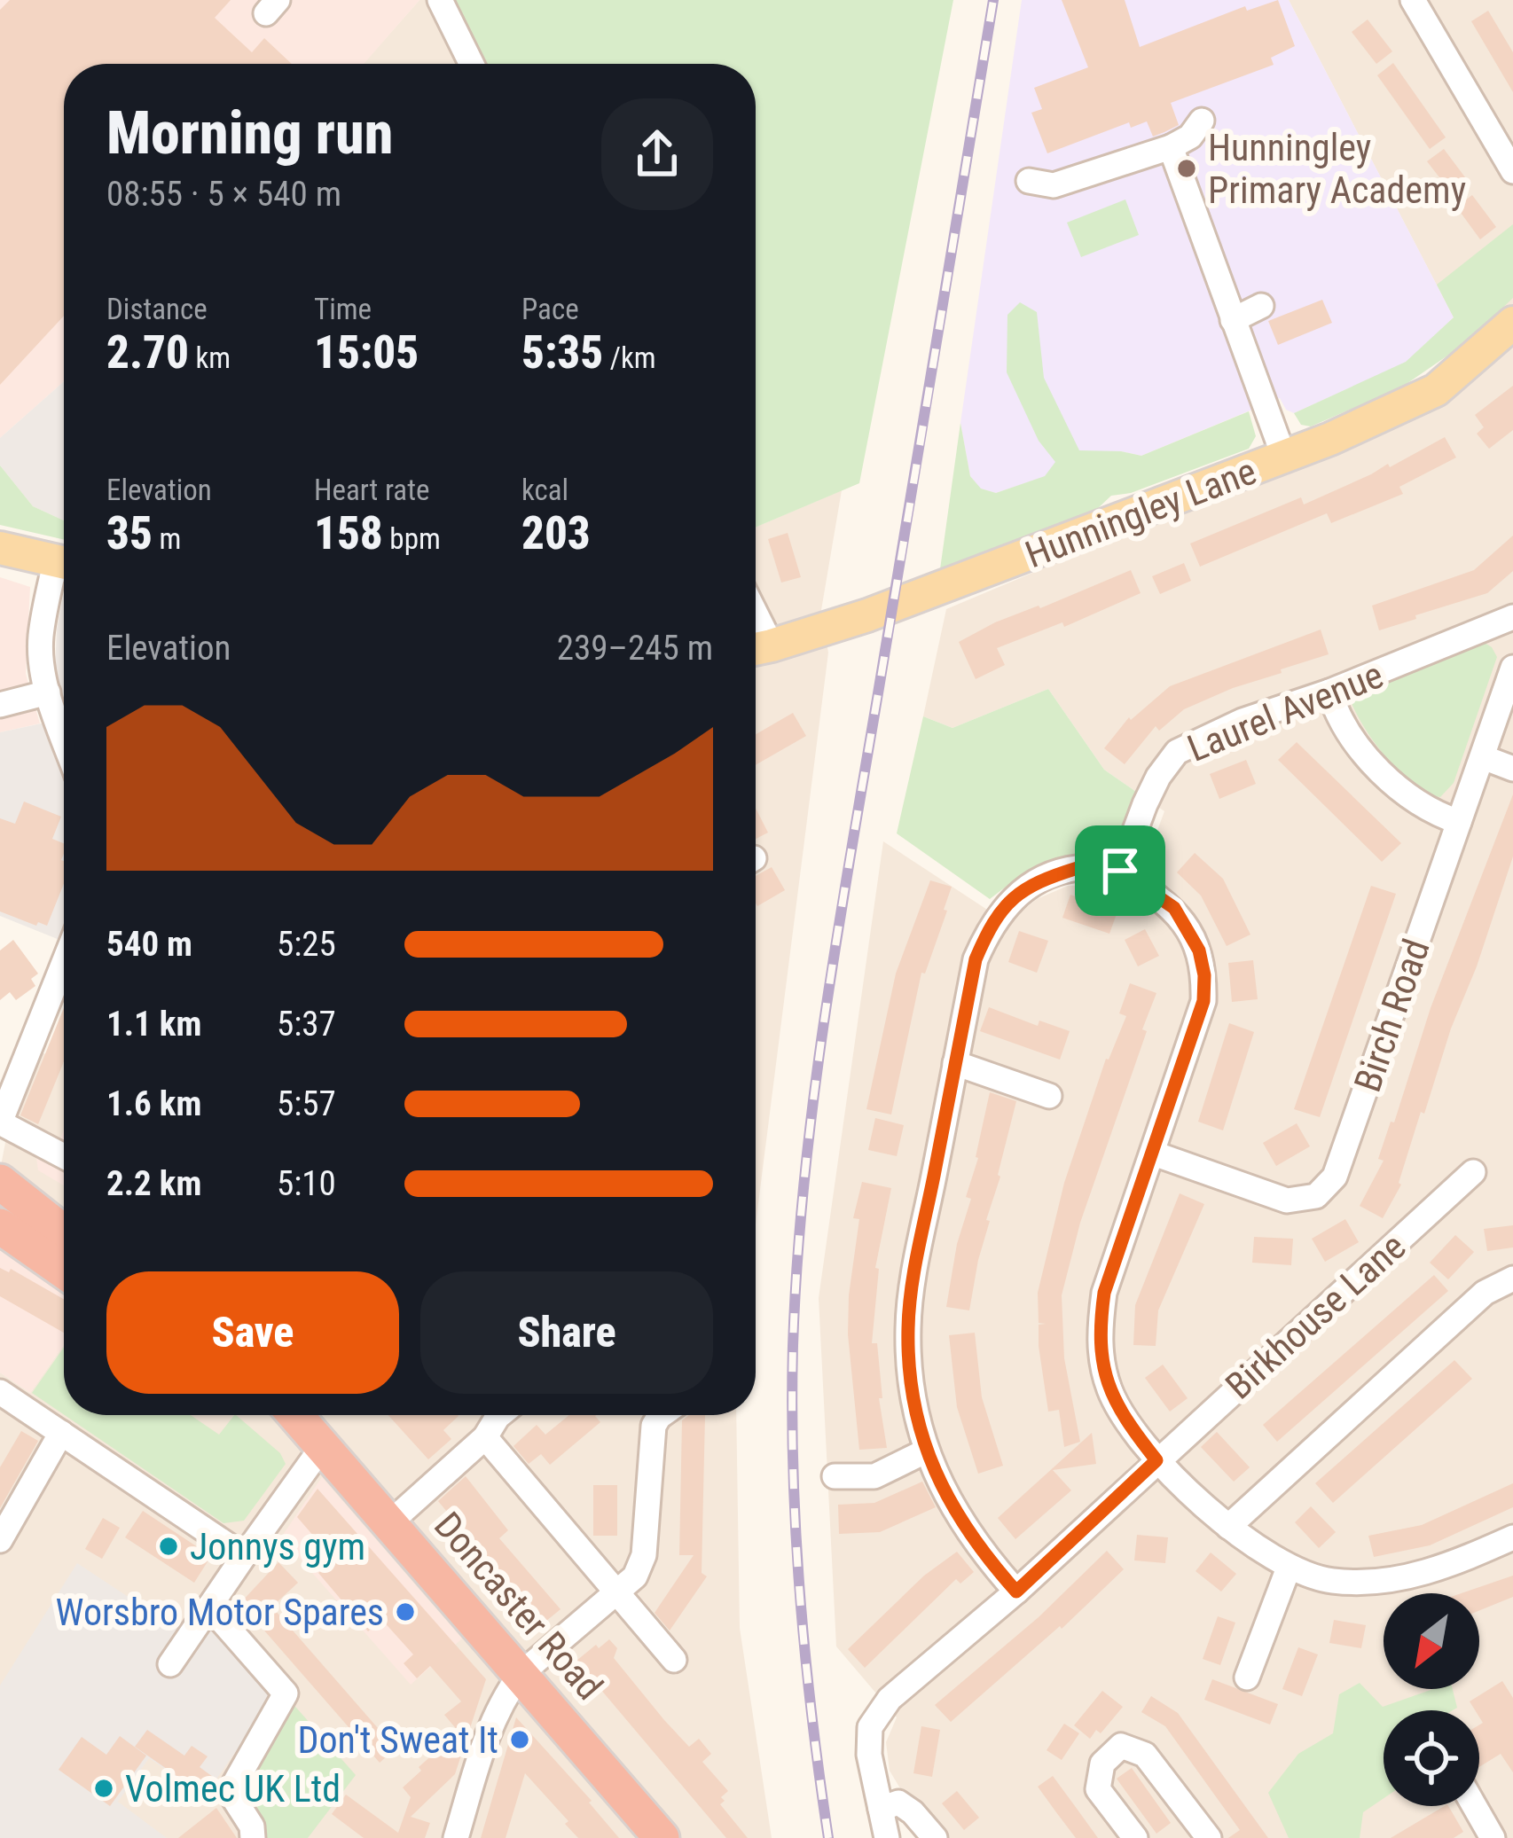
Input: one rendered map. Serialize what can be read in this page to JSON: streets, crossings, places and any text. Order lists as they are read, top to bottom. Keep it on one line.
{"streets":{"highway":["Doncaster Road"],"main road":["Hunningley Lane"],"street":["Laurel Avenue","Birch Road","Birkhouse Lane"]},"places":["Hunningley Primary Academy","Jonnys gym","Worsbro Motor Spares","Don't Sweat It","Volmec UK Ltd"],"north":"bottom left","page":{"heading":["Morning run","08:55 · 5 × 540 m"],"stats":[["Distance","2.70 km"],["Time","15:05"],["Pace","5:35 /km"],["Elevation","35 m"],["Heart rate","158 bpm"],["kcal","203"]],"chart":["Elevation","239–245 m"],"list":[{"name":"540 m","note":"5:25"},{"name":"1.1 km","note":"5:37"},{"name":"1.6 km","note":"5:57"},{"name":"2.2 km","note":"5:10"}],"buttons":["Save","Share"]}}
